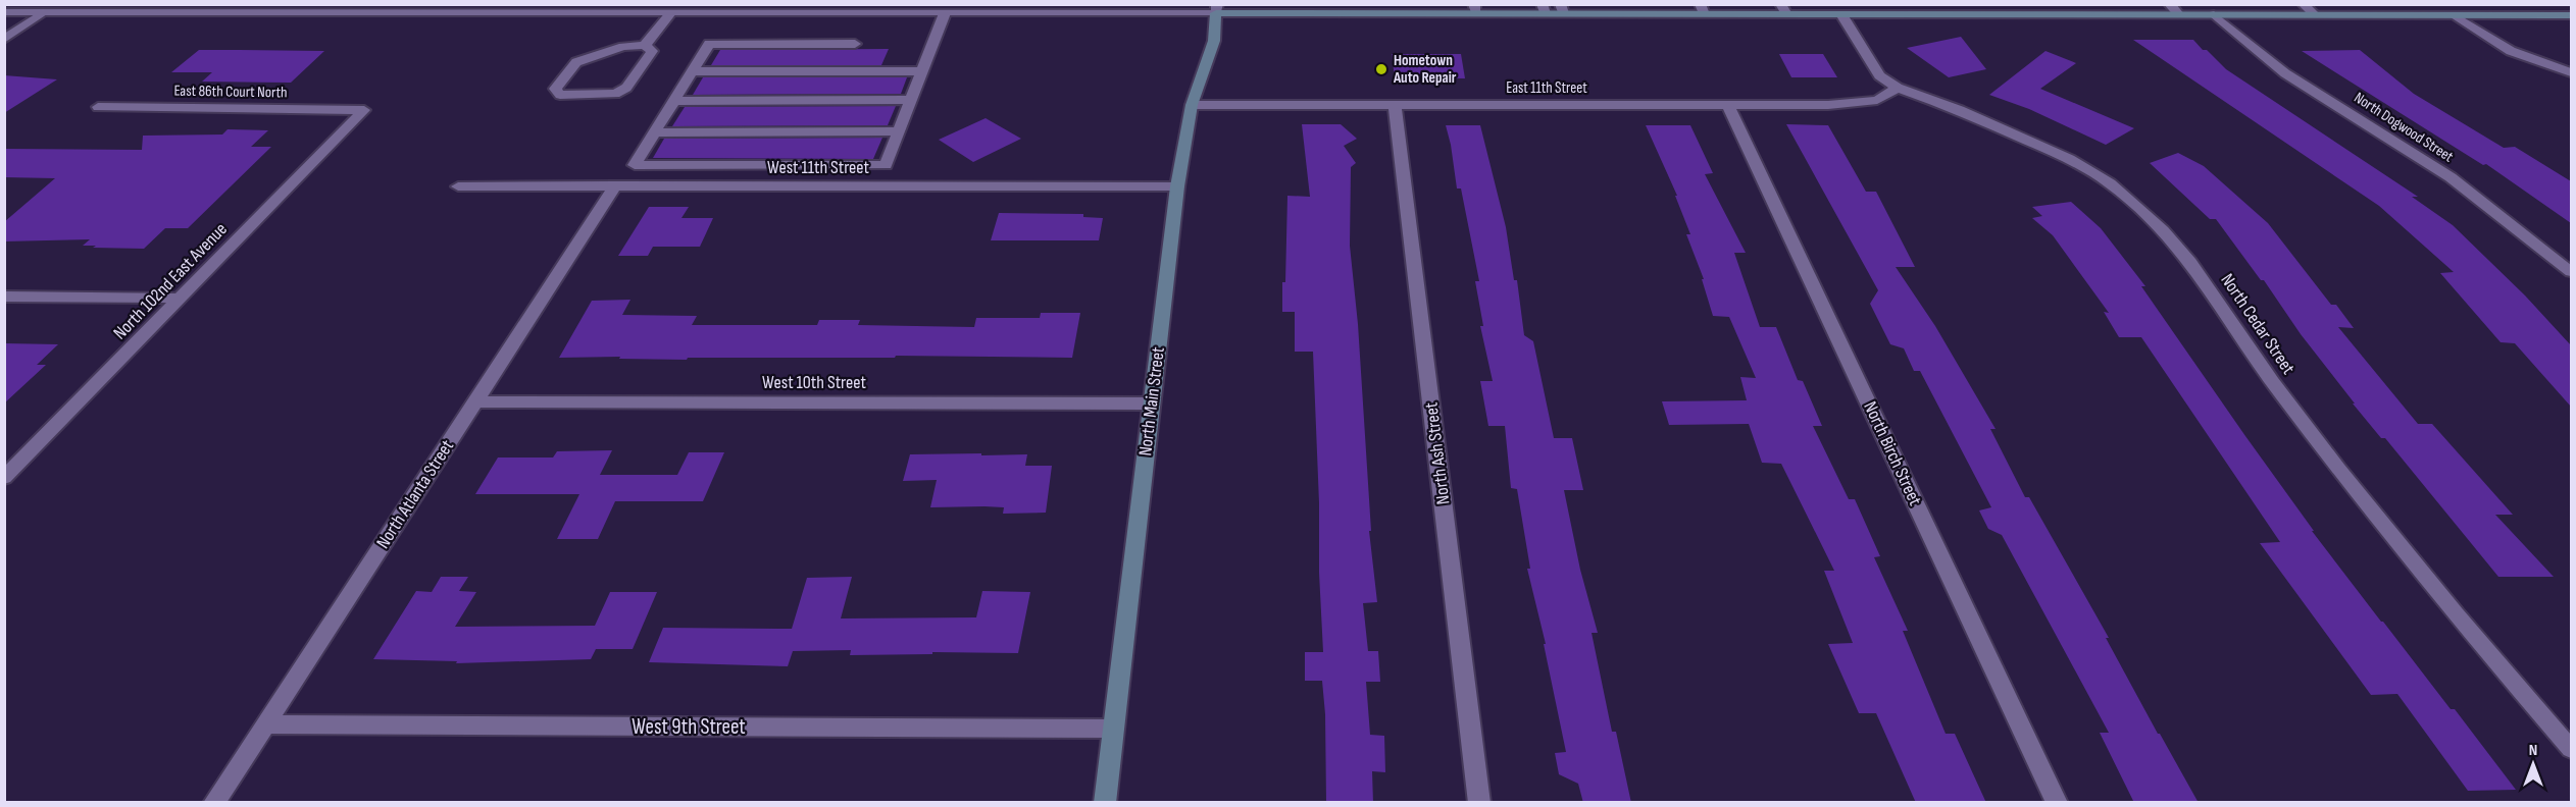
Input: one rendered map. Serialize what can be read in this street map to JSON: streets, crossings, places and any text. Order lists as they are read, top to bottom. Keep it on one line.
{"streets":{"main road":["North Main Street"],"street":["East 11th Street","East 86th Court North","North Dogwood Street","West 11th Street","North 102nd East Avenue","North Cedar Street","West 10th Street","North Ash Street","North Birch Street","North Atlanta Street","West 9th Street"]},"crossings":[["East 11th Street","North Cedar Street"],["East 11th Street","North Main Street"],["East 11th Street","North Ash Street"],["East 11th Street","North Birch Street"],["East 86th Court North","North 102nd East Avenue"],["West 11th Street","North Main Street"],["West 11th Street","North Atlanta Street"],["West 10th Street","North Main Street"],["West 10th Street","North Atlanta Street"],["North Main Street","West 9th Street"],["North Atlanta Street","West 9th Street"]],"places":["Hometown Auto Repair"],"north":"top"}
